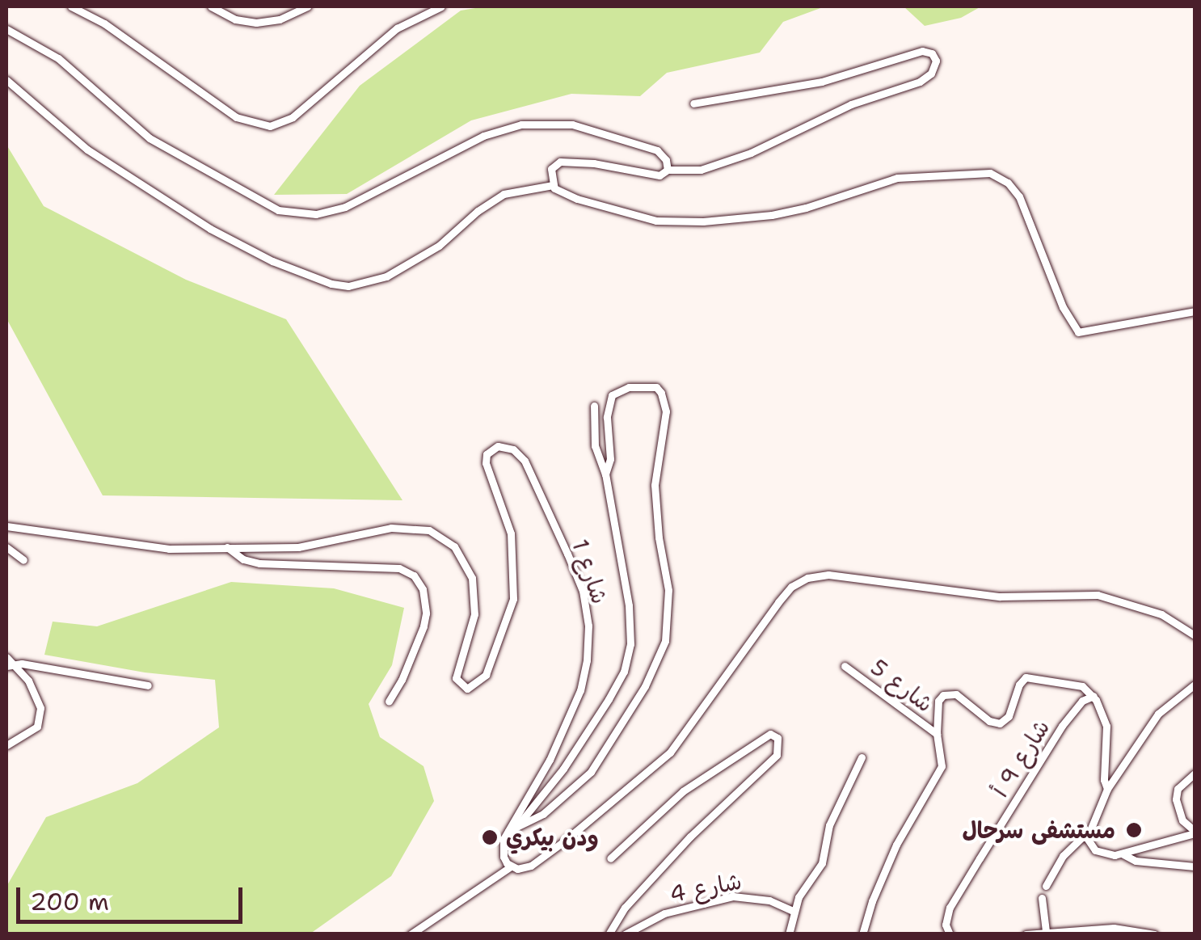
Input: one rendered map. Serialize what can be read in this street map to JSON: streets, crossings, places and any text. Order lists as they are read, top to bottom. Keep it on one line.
{"streets":{"street":["شارع 1","شارع 5","شارع 9 أ","شارع 4"]},"places":["مستشفى سرحال","ودن بيكري"],"scale_bar":"200 m"}
